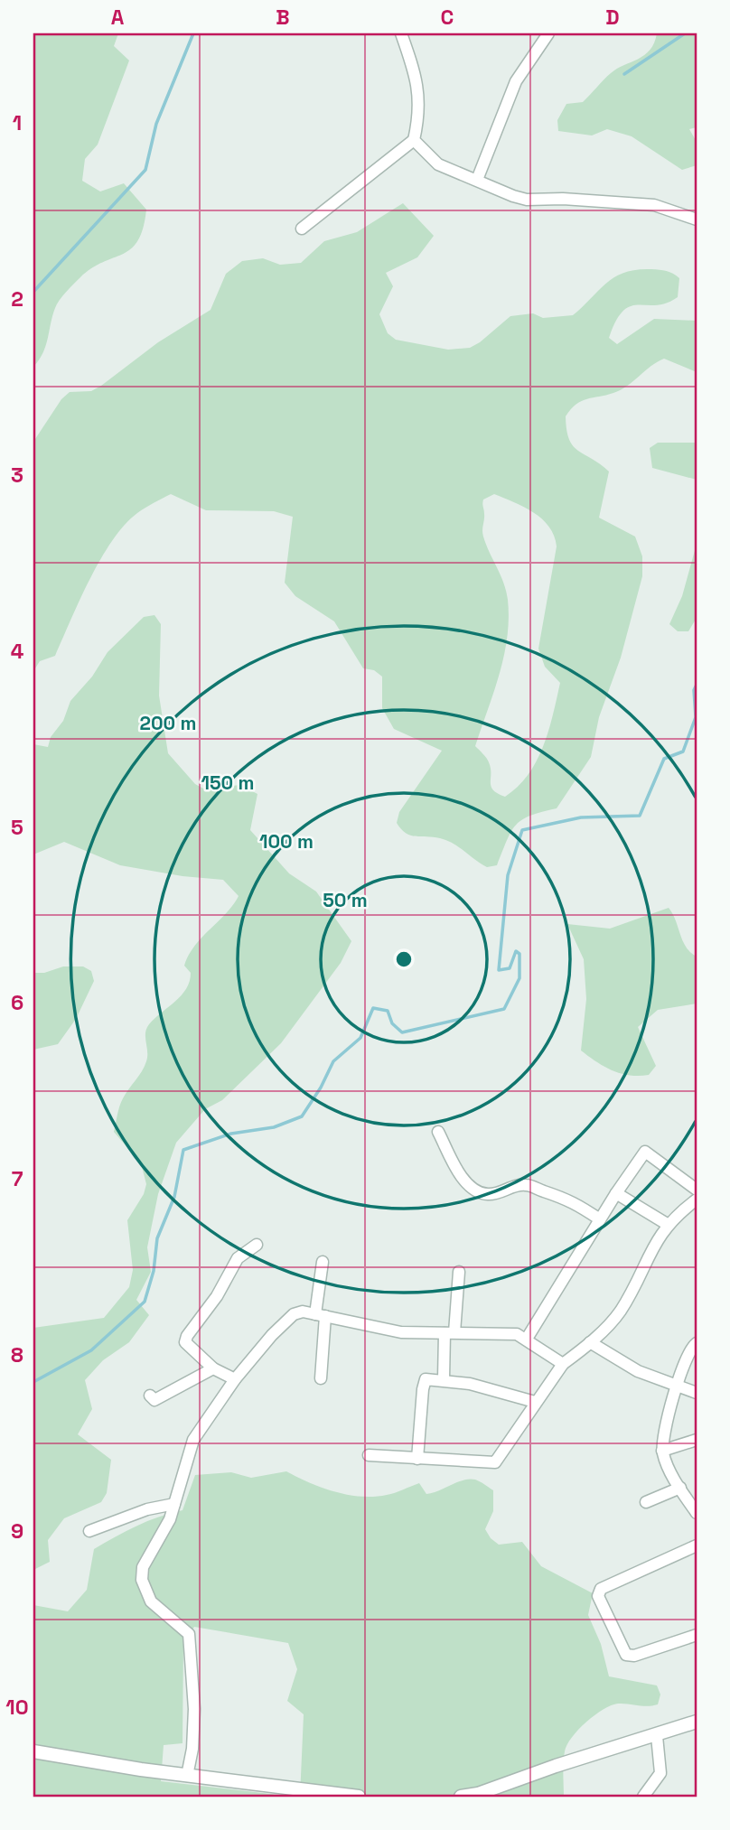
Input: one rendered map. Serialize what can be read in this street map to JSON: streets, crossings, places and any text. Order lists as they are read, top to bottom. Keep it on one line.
{"grid":{"columns":["A","B","C","D"],"rows":["1","2","3","4","5","6","7","8","9","10"]},"rings":["200 m","150 m","100 m","50 m"]}
